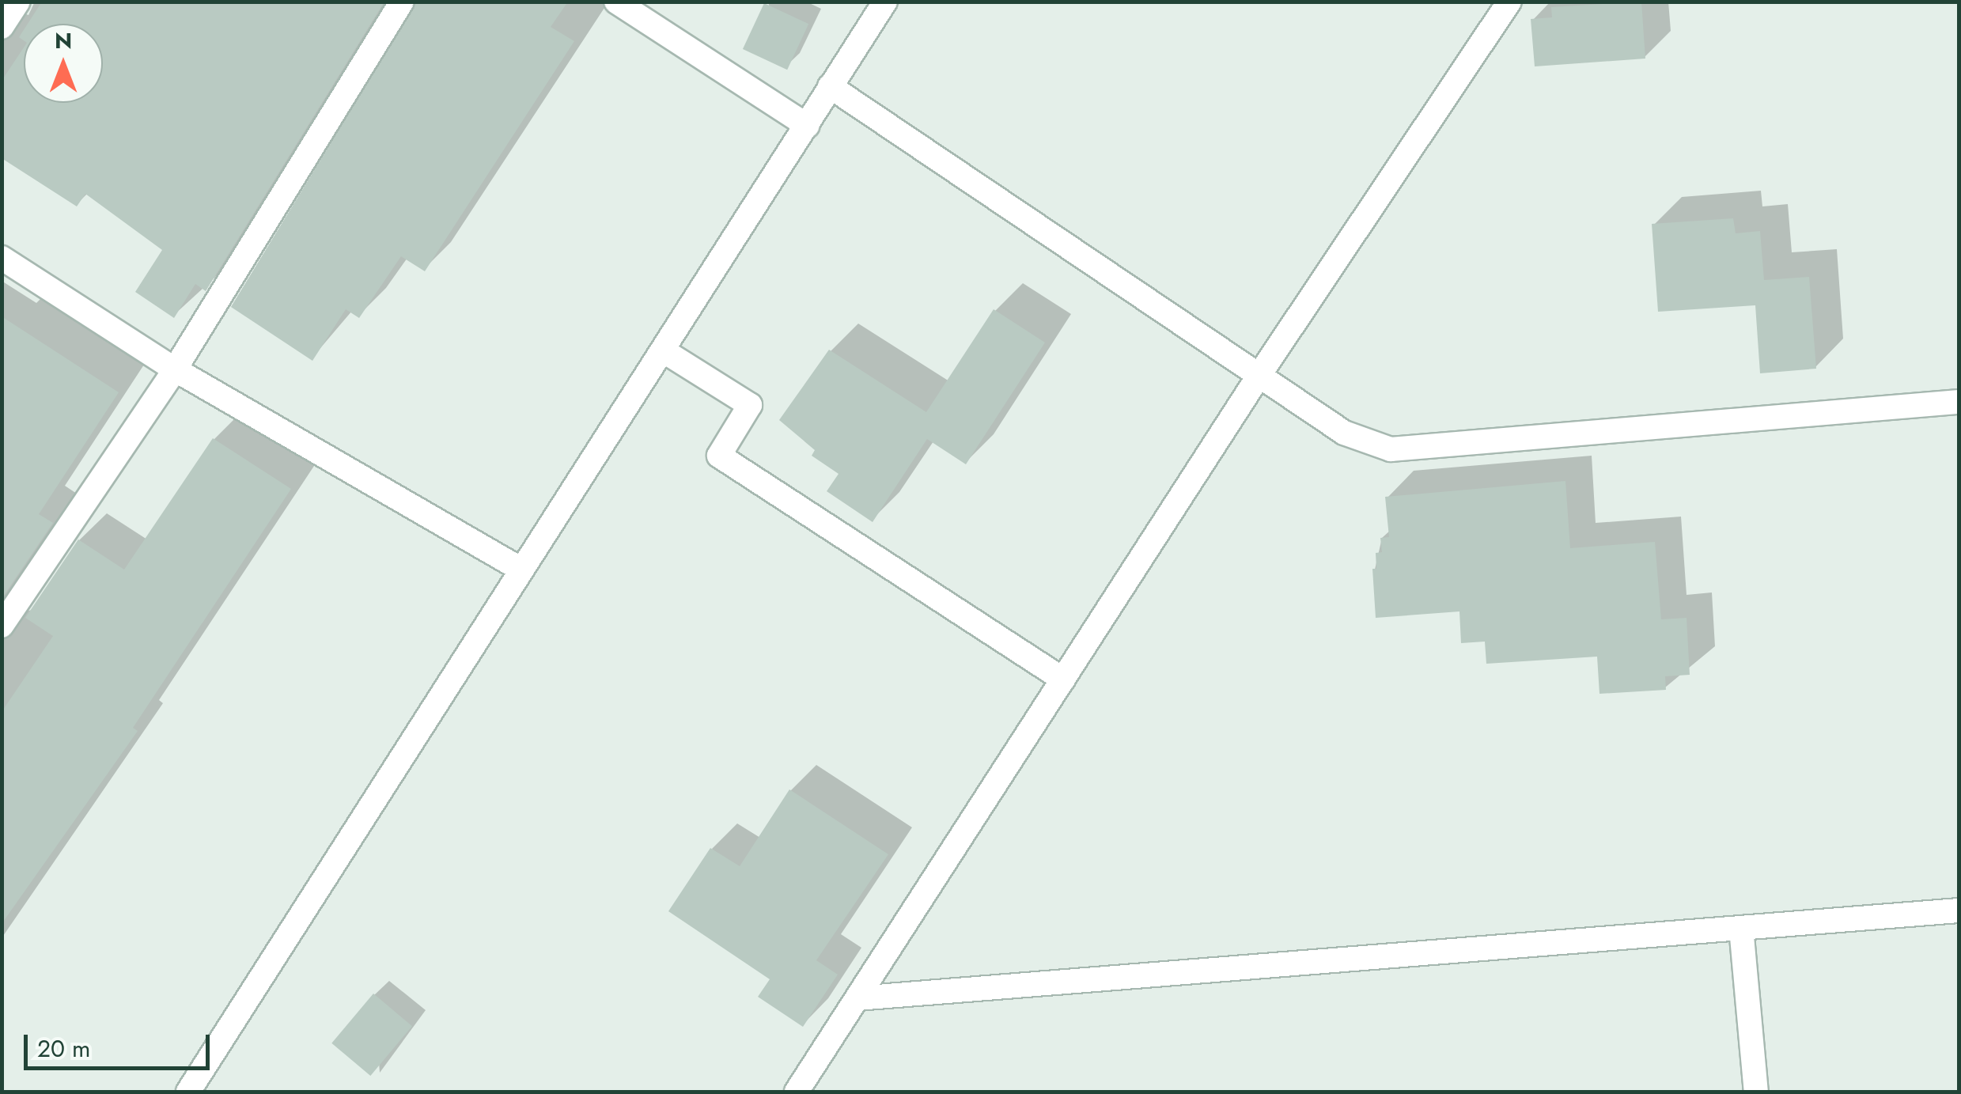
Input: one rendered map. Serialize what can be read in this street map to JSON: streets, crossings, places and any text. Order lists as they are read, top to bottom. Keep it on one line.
{"scale_bar":"20 m","north":"top"}
